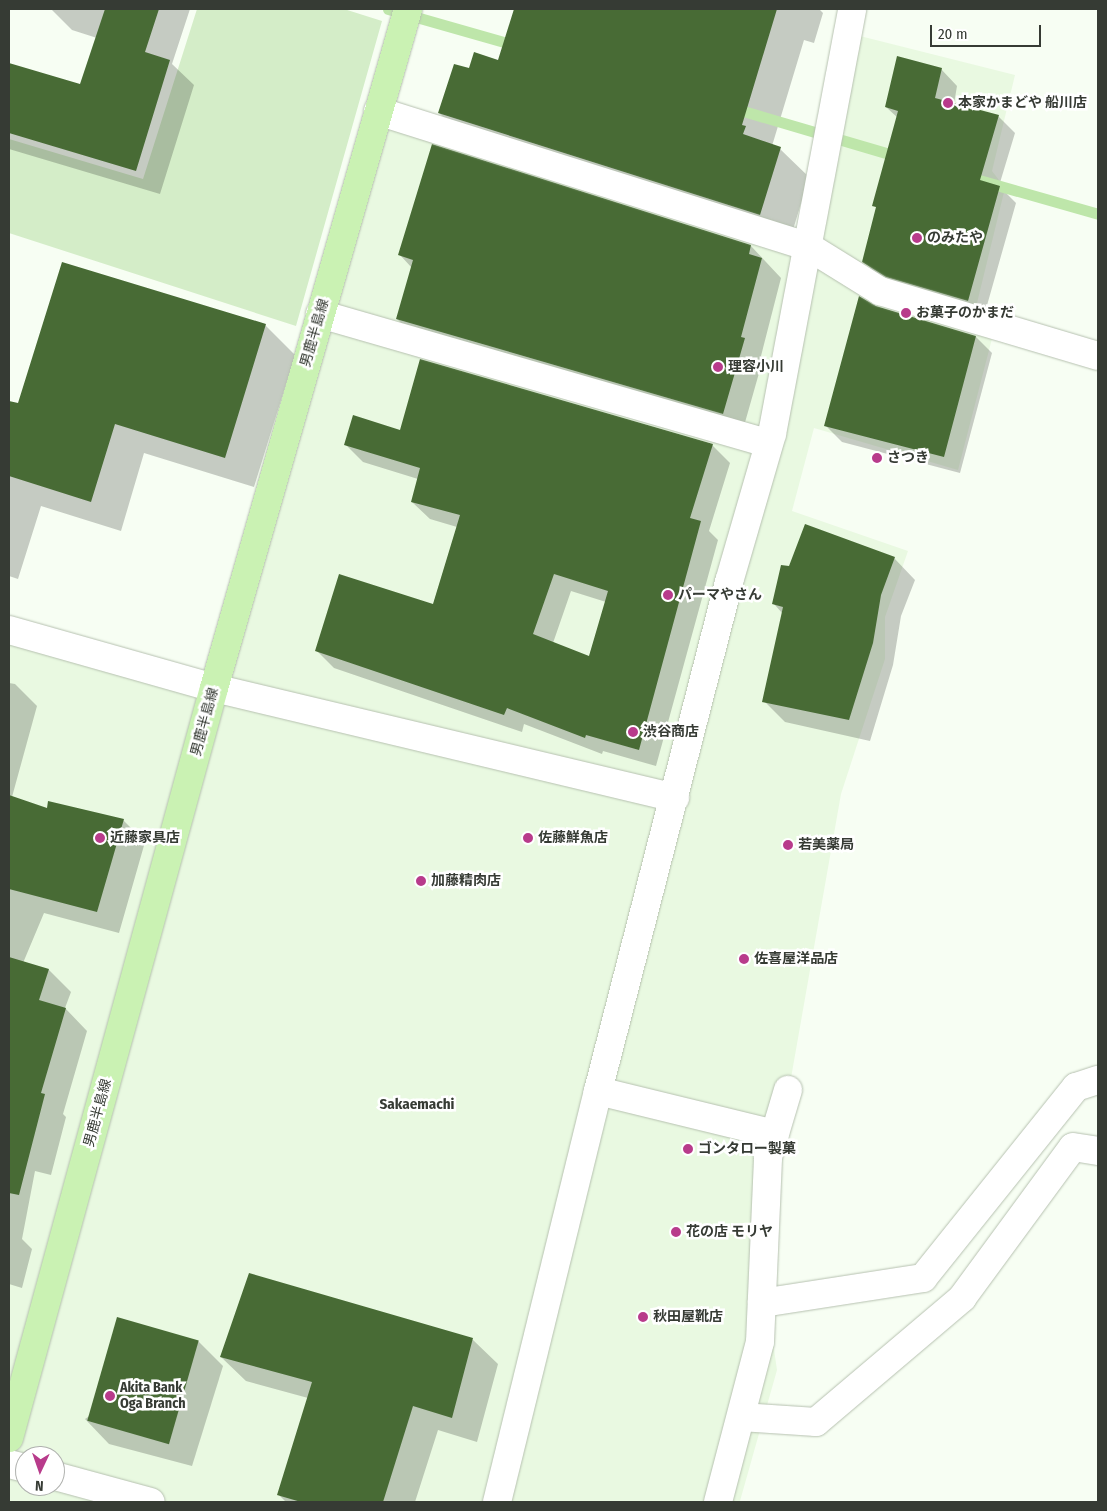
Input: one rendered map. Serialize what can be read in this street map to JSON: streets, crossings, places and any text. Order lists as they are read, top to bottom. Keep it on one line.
{"streets":{"main road":["男鹿半島線"]},"districts":["Sakaemachi"],"places":["本家かまどや 船川店","のみたや","お菓子のかまだ","理容小川","さつき","パーマやさん","渋谷商店","近藤家具店","佐藤鮮魚店","若美薬局","加藤精肉店","佐喜屋洋品店","ゴンタロー製菓","花の店 モリヤ","秋田屋靴店","Akita Bank Oga Branch"],"scale_bar":"20 m","north":"bottom"}
